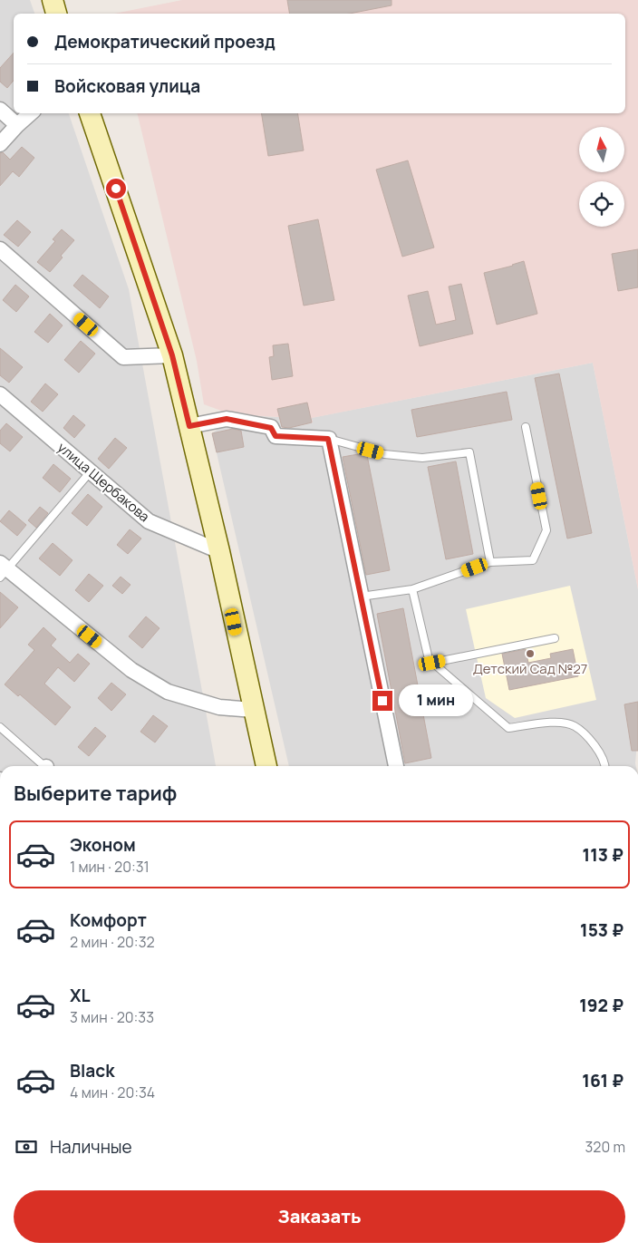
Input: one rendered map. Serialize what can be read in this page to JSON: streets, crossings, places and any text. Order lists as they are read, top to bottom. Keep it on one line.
{"streets":{"street":["улица Щербакова"]},"places":["Детский Сад №27"],"north":"top","page":{"banner":["Демократический проезд","Войсковая улица"],"bubble":"1 мин","heading":"Выберите тариф","list":[{"name":"Эконом","note":"1 мин · 20:31","value":"113 ₽"},{"name":"Комфорт","note":"2 мин · 20:32","value":"153 ₽"},{"name":"XL","note":"3 мин · 20:33","value":"192 ₽"},{"name":"Black","note":"4 мин · 20:34","value":"161 ₽"}],"pay":["Наличные","320 m"],"buttons":"Заказать"}}
